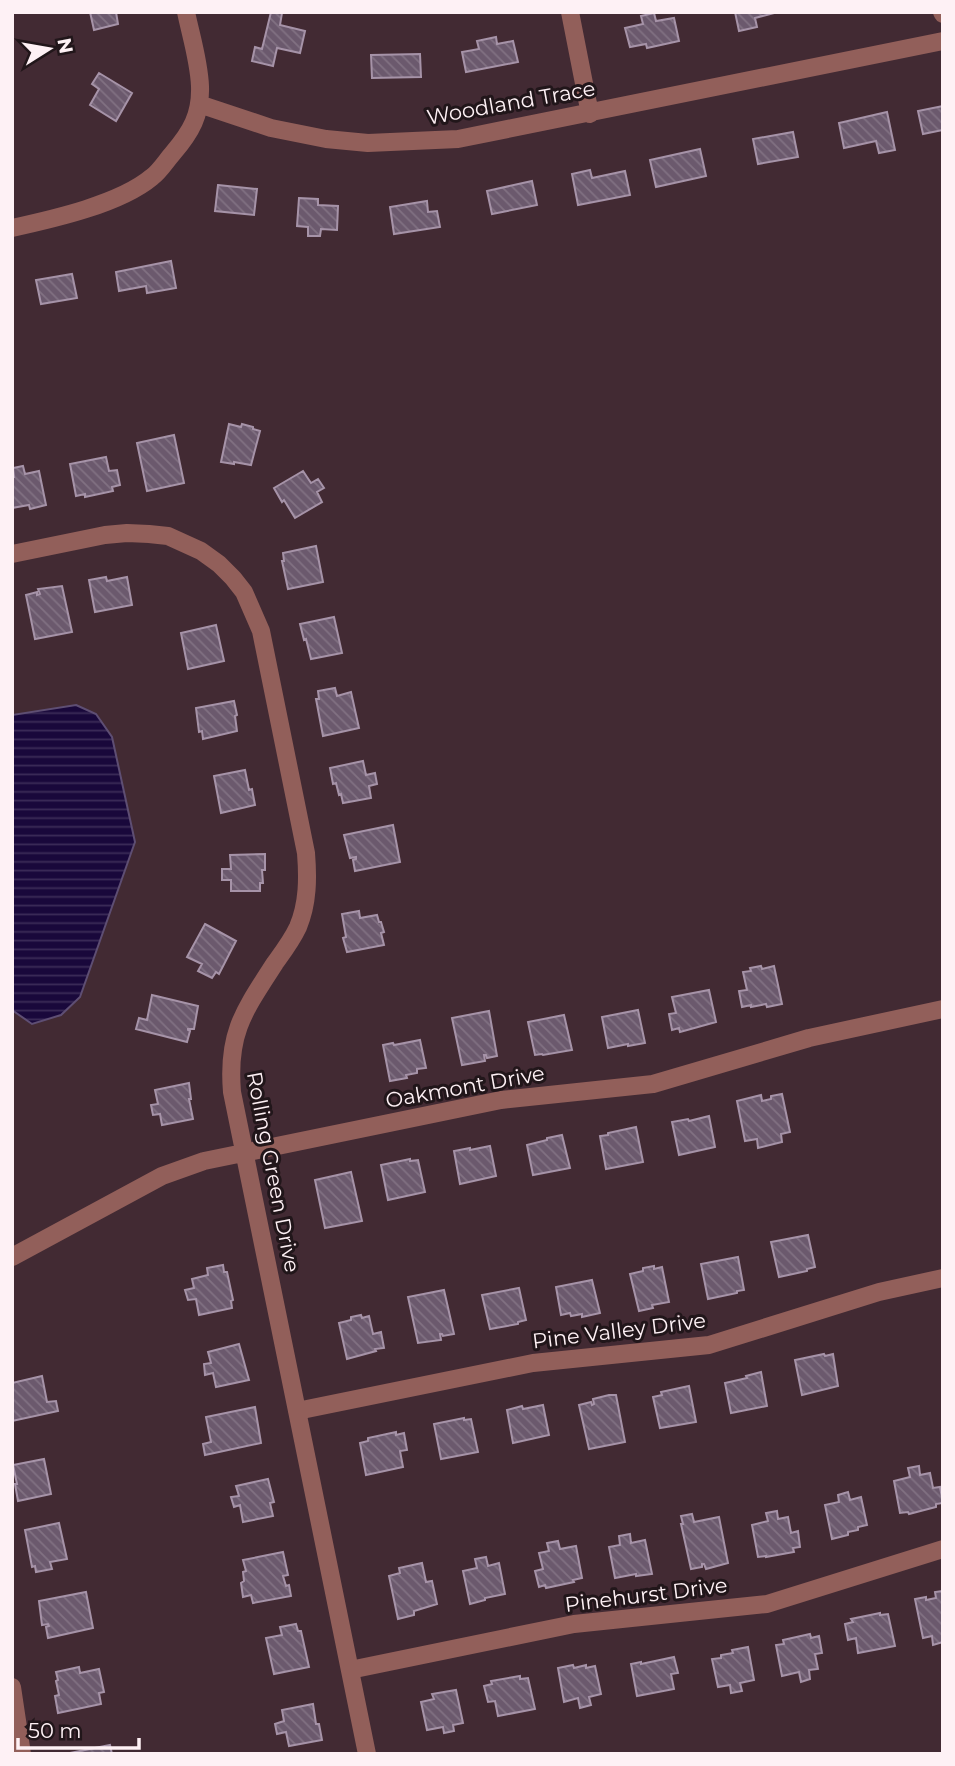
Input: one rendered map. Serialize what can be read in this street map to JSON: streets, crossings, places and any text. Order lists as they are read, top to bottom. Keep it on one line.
{"streets":{"street":["Woodland Trace","Oakmont Drive","Rolling Green Drive","Pine Valley Drive","Pinehurst Drive"]},"crossings":[["Oakmont Drive","Rolling Green Drive"],["Rolling Green Drive","Pine Valley Drive"],["Rolling Green Drive","Pinehurst Drive"]],"scale_bar":"50 m","north":"right"}
